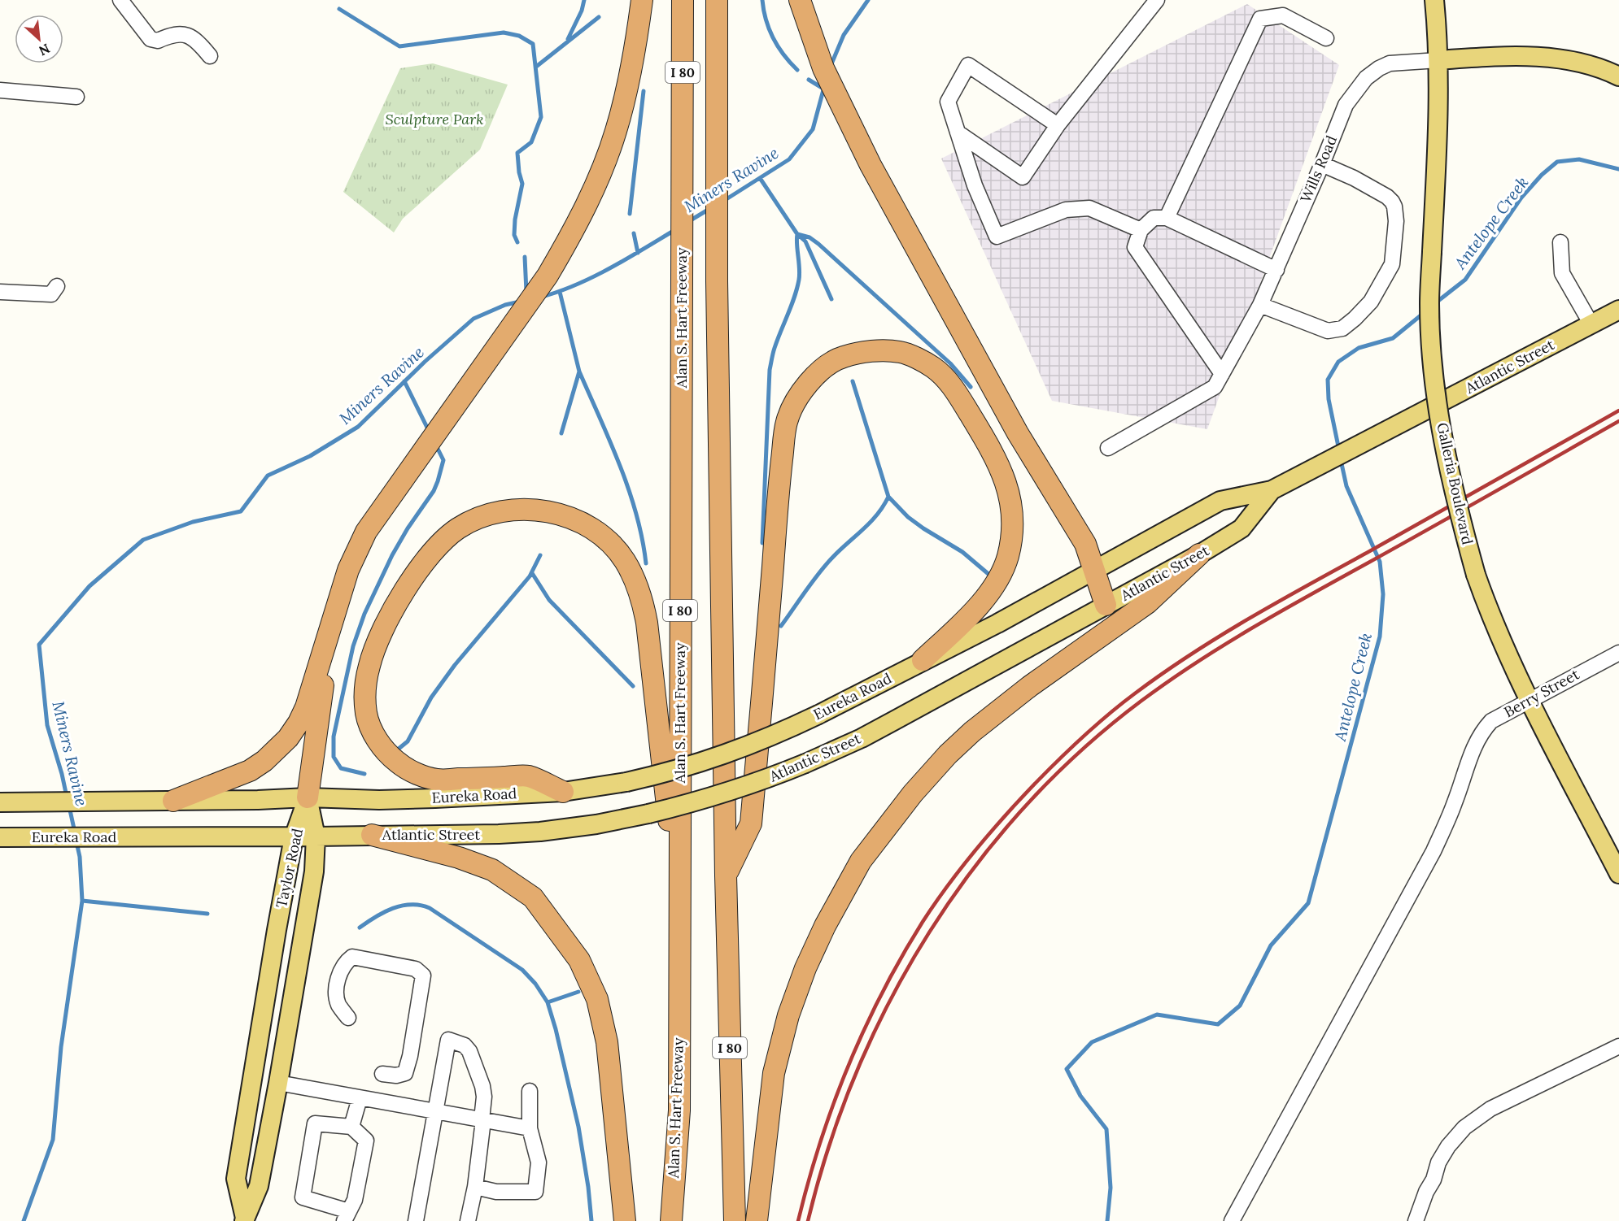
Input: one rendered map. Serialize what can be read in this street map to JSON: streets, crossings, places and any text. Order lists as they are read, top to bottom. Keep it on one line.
{"streets":{"highway":["I 80","Alan S. Hart Freeway"],"main road":["Wills Road","Atlantic Street","Galleria Boulevard","Eureka Road","Taylor Road"],"street":["Berry Street"]},"crossings":[["Wills Road","Galleria Boulevard"],["Atlantic Street","Eureka Road"],["Atlantic Street","Taylor Road"],["Galleria Boulevard","Berry Street"],["Eureka Road","Taylor Road"]],"water":["Miners Ravine","Antelope Creek"],"parks":["Sculpture Park"],"north":"bottom right"}
